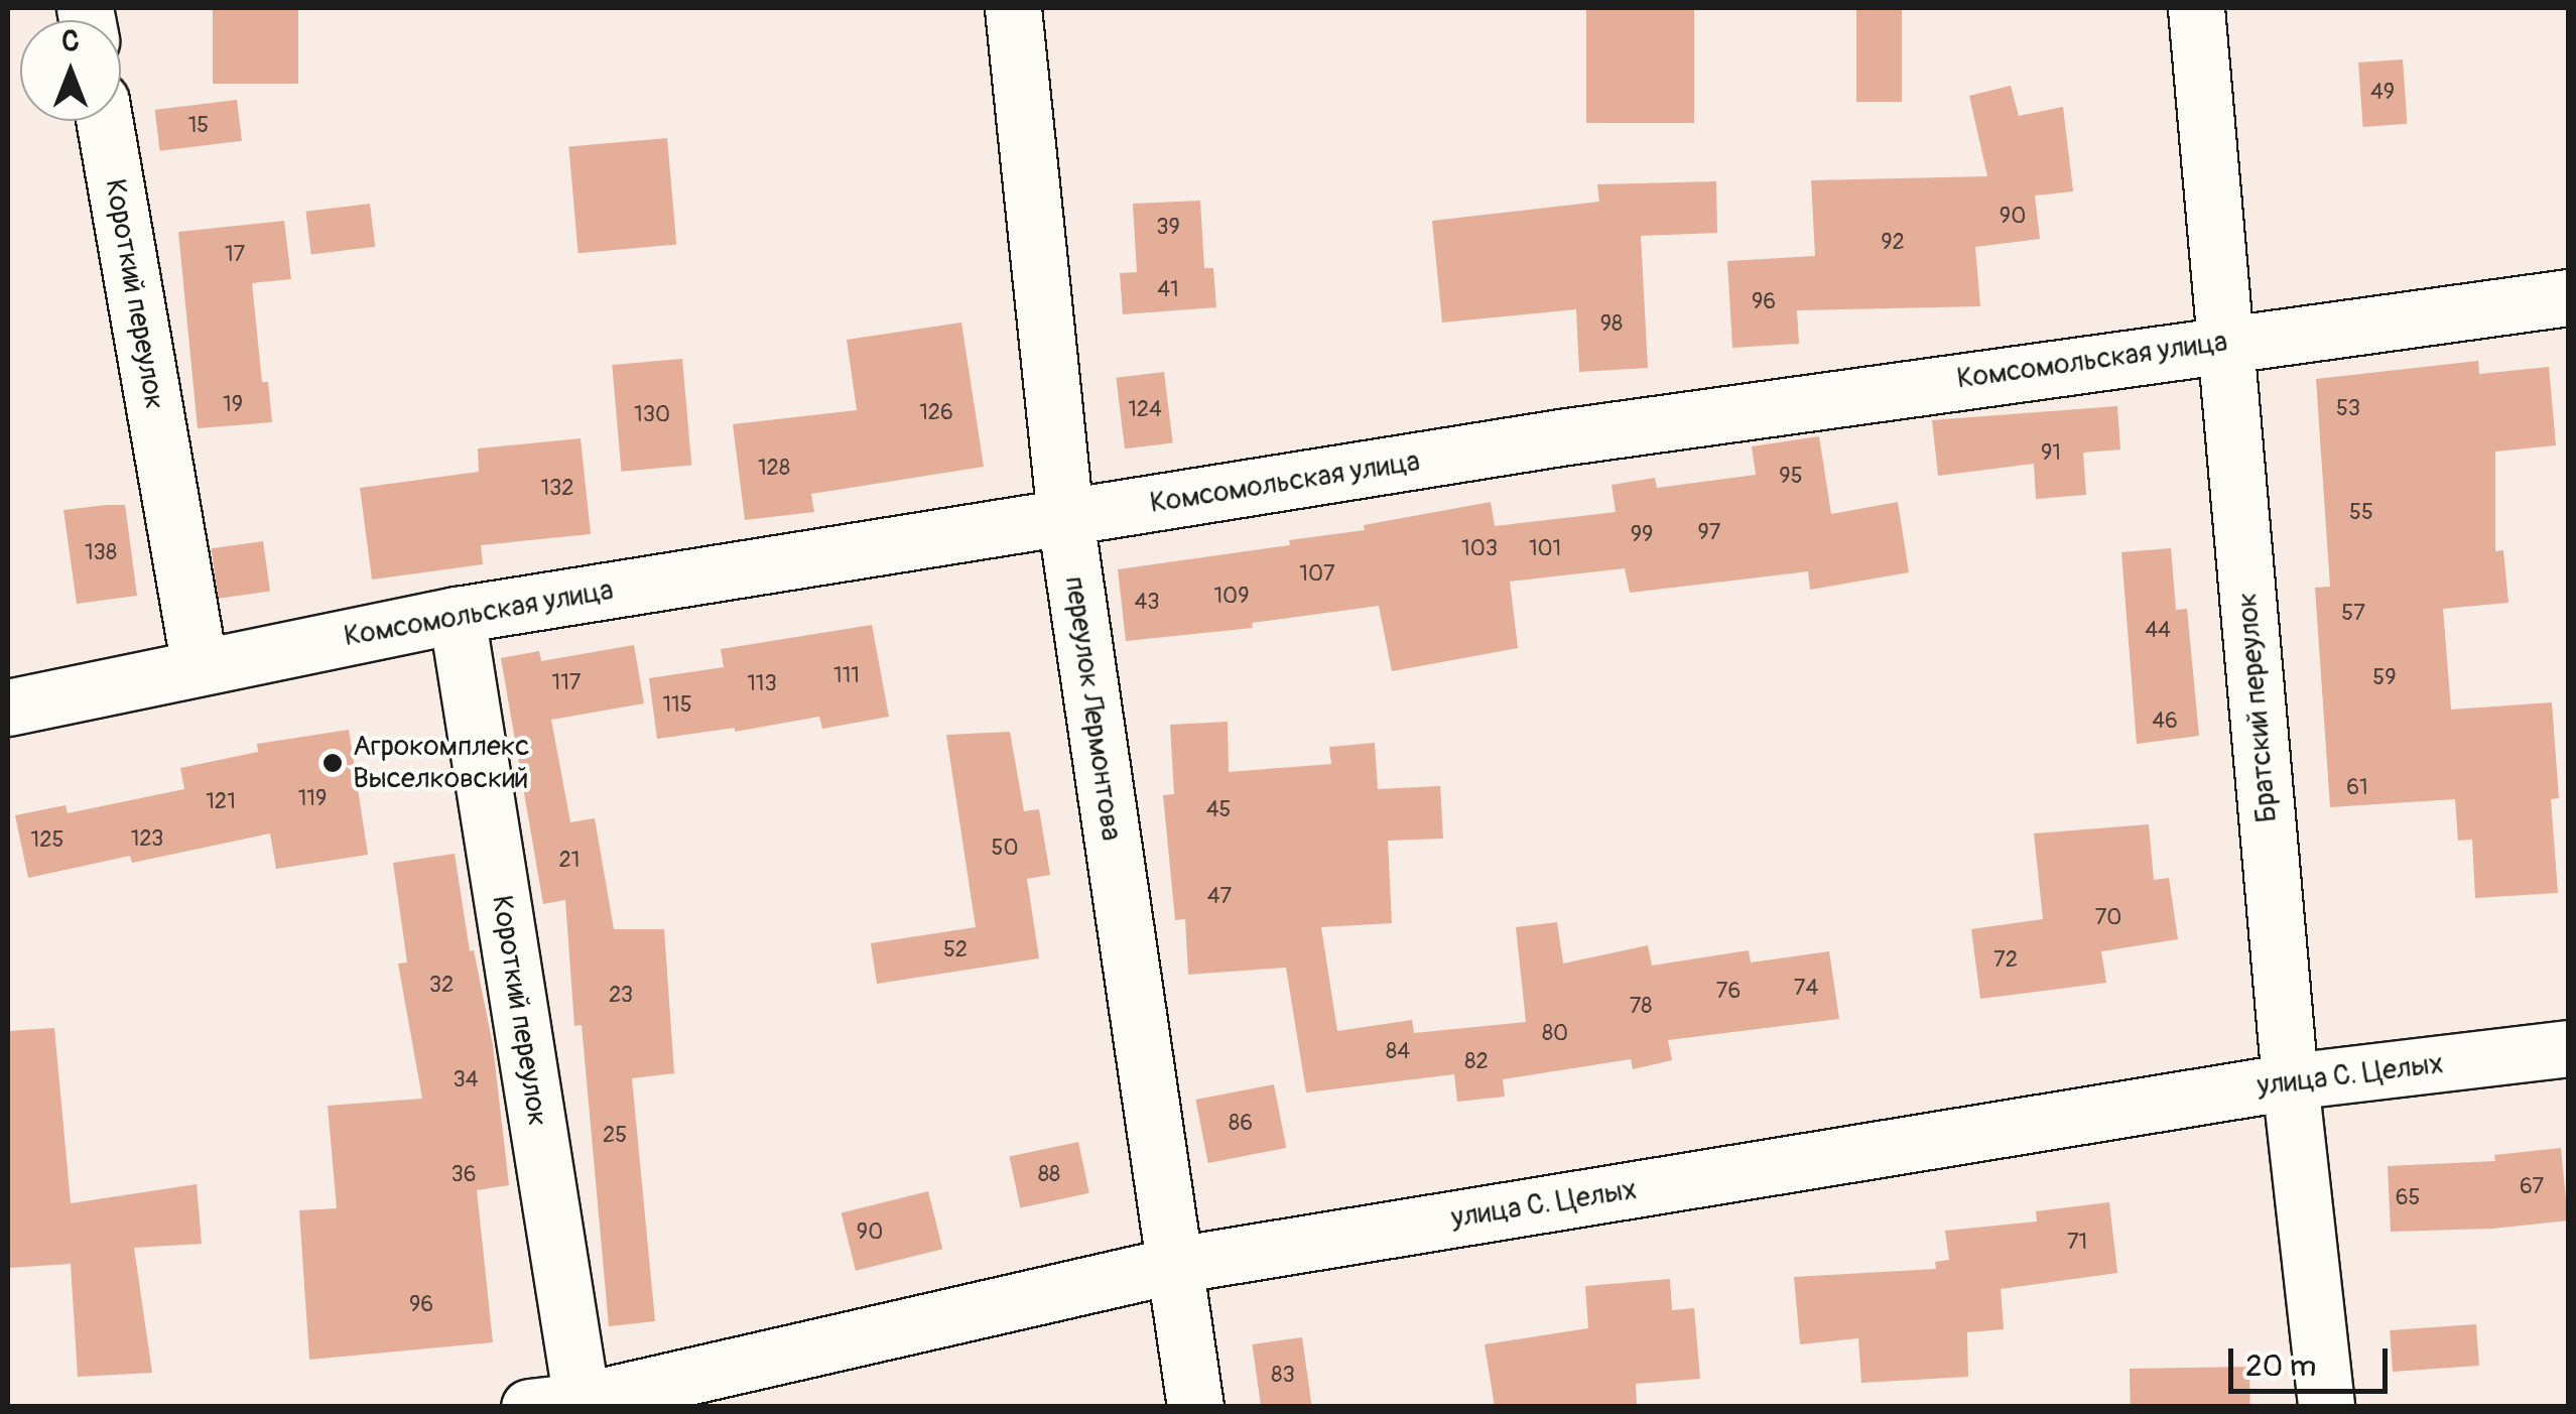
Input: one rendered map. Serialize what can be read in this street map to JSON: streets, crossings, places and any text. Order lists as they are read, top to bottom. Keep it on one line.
{"streets":{"street":["Короткий переулок","Комсомольская улица","Братский переулок","переулок Лермонтова","улица С. Целых"]},"crossings":[["Короткий переулок","Комсомольская улица"],["Короткий переулок","улица С. Целых"],["Комсомольская улица","Братский переулок"],["Комсомольская улица","переулок Лермонтова"],["Братский переулок","улица С. Целых"],["переулок Лермонтова","улица С. Целых"]],"places":["Агрокомплекс Выселковский"],"house_numbers":["49","15","90","39","92","17","41","96","98","19","53","124","126","130","91","128","95","132","55","97","99","103","101","138","107","109","43","57","44","111","59","117","113","115","46","61","119","121","45","123","125","50","21","47","70","52","72","32","74","76","23","78","80","84","82","34","86","25","36","88","67","65","90","71","96","83"],"scale_bar":"20 m","north":"top"}
